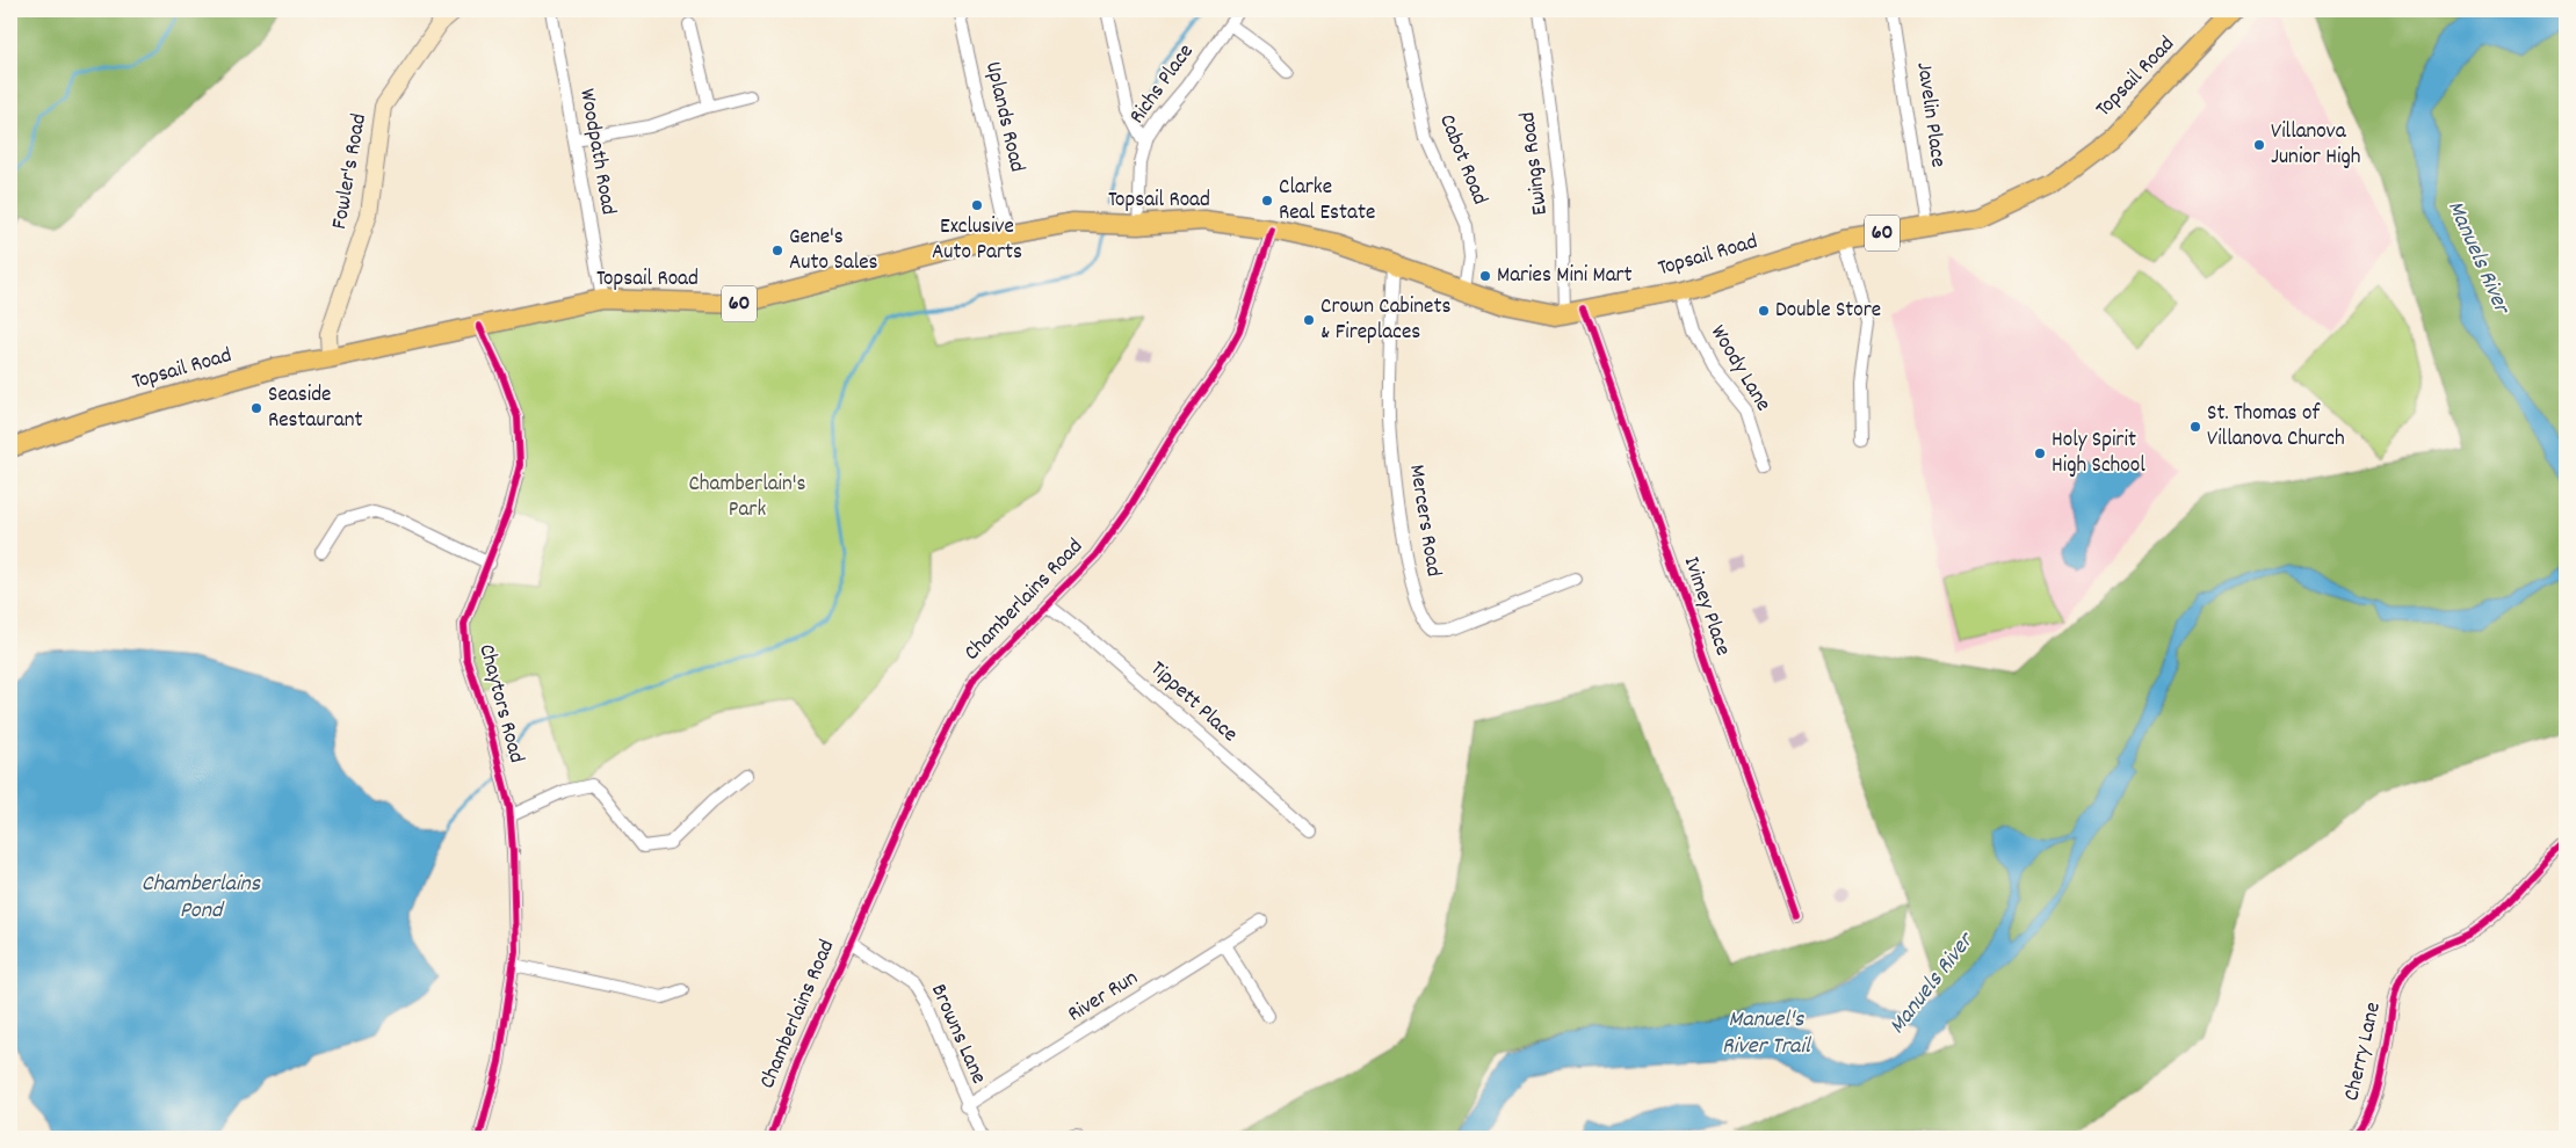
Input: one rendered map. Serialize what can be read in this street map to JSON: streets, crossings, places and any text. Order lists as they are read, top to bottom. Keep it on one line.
{"streets":{"main road":["Topsail Road","60"],"street":["Richs Place","Javelin Place","Uplands Road","Woodpath Road","Cabot Road","Ewings Road","Fowler's Road","Woody Lane","Mercers Road","Chamberlains Road","Ivimey Place","Tippett Place","Chaytors Road","River Run","Browns Lane","Cherry Lane"]},"crossings":[["Topsail Road","Richs Place"],["Topsail Road","Javelin Place"],["Topsail Road","Uplands Road"],["Topsail Road","Woodpath Road"],["Topsail Road","Cabot Road"],["Topsail Road","Ewings Road"],["Topsail Road","Fowler's Road"],["Topsail Road","Woody Lane"],["Topsail Road","Mercers Road"],["Topsail Road","Chamberlains Road"],["Topsail Road","Ivimey Place"],["Topsail Road","Chaytors Road"],["Ewings Road","Ivimey Place"],["Chamberlains Road","Tippett Place"],["Chamberlains Road","Browns Lane"],["River Run","Browns Lane"]],"water":["Manuels River","Chamberlains Pond","Manuel's River Trail"],"parks":["Chamberlain's Park"],"places":["Villanova Junior High","Clarke Real Estate","Exclusive Auto Parts","Gene's Auto Sales","Maries Mini Mart","Double Store","Crown Cabinets & Fireplaces","Seaside Restaurant","St. Thomas of Villanova Church","Holy Spirit High School"]}
